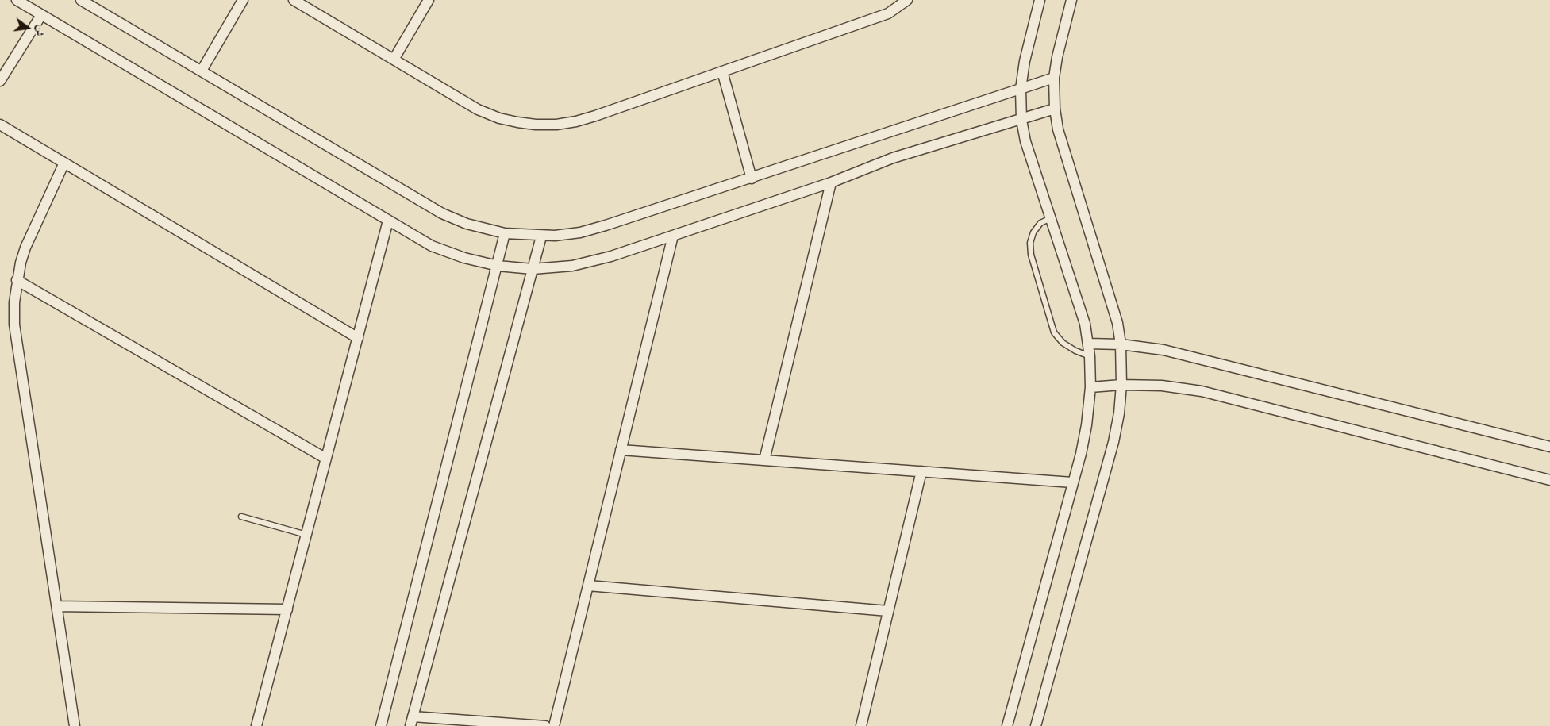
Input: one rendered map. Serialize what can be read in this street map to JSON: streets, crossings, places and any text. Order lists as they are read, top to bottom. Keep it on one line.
{"north":"right"}
